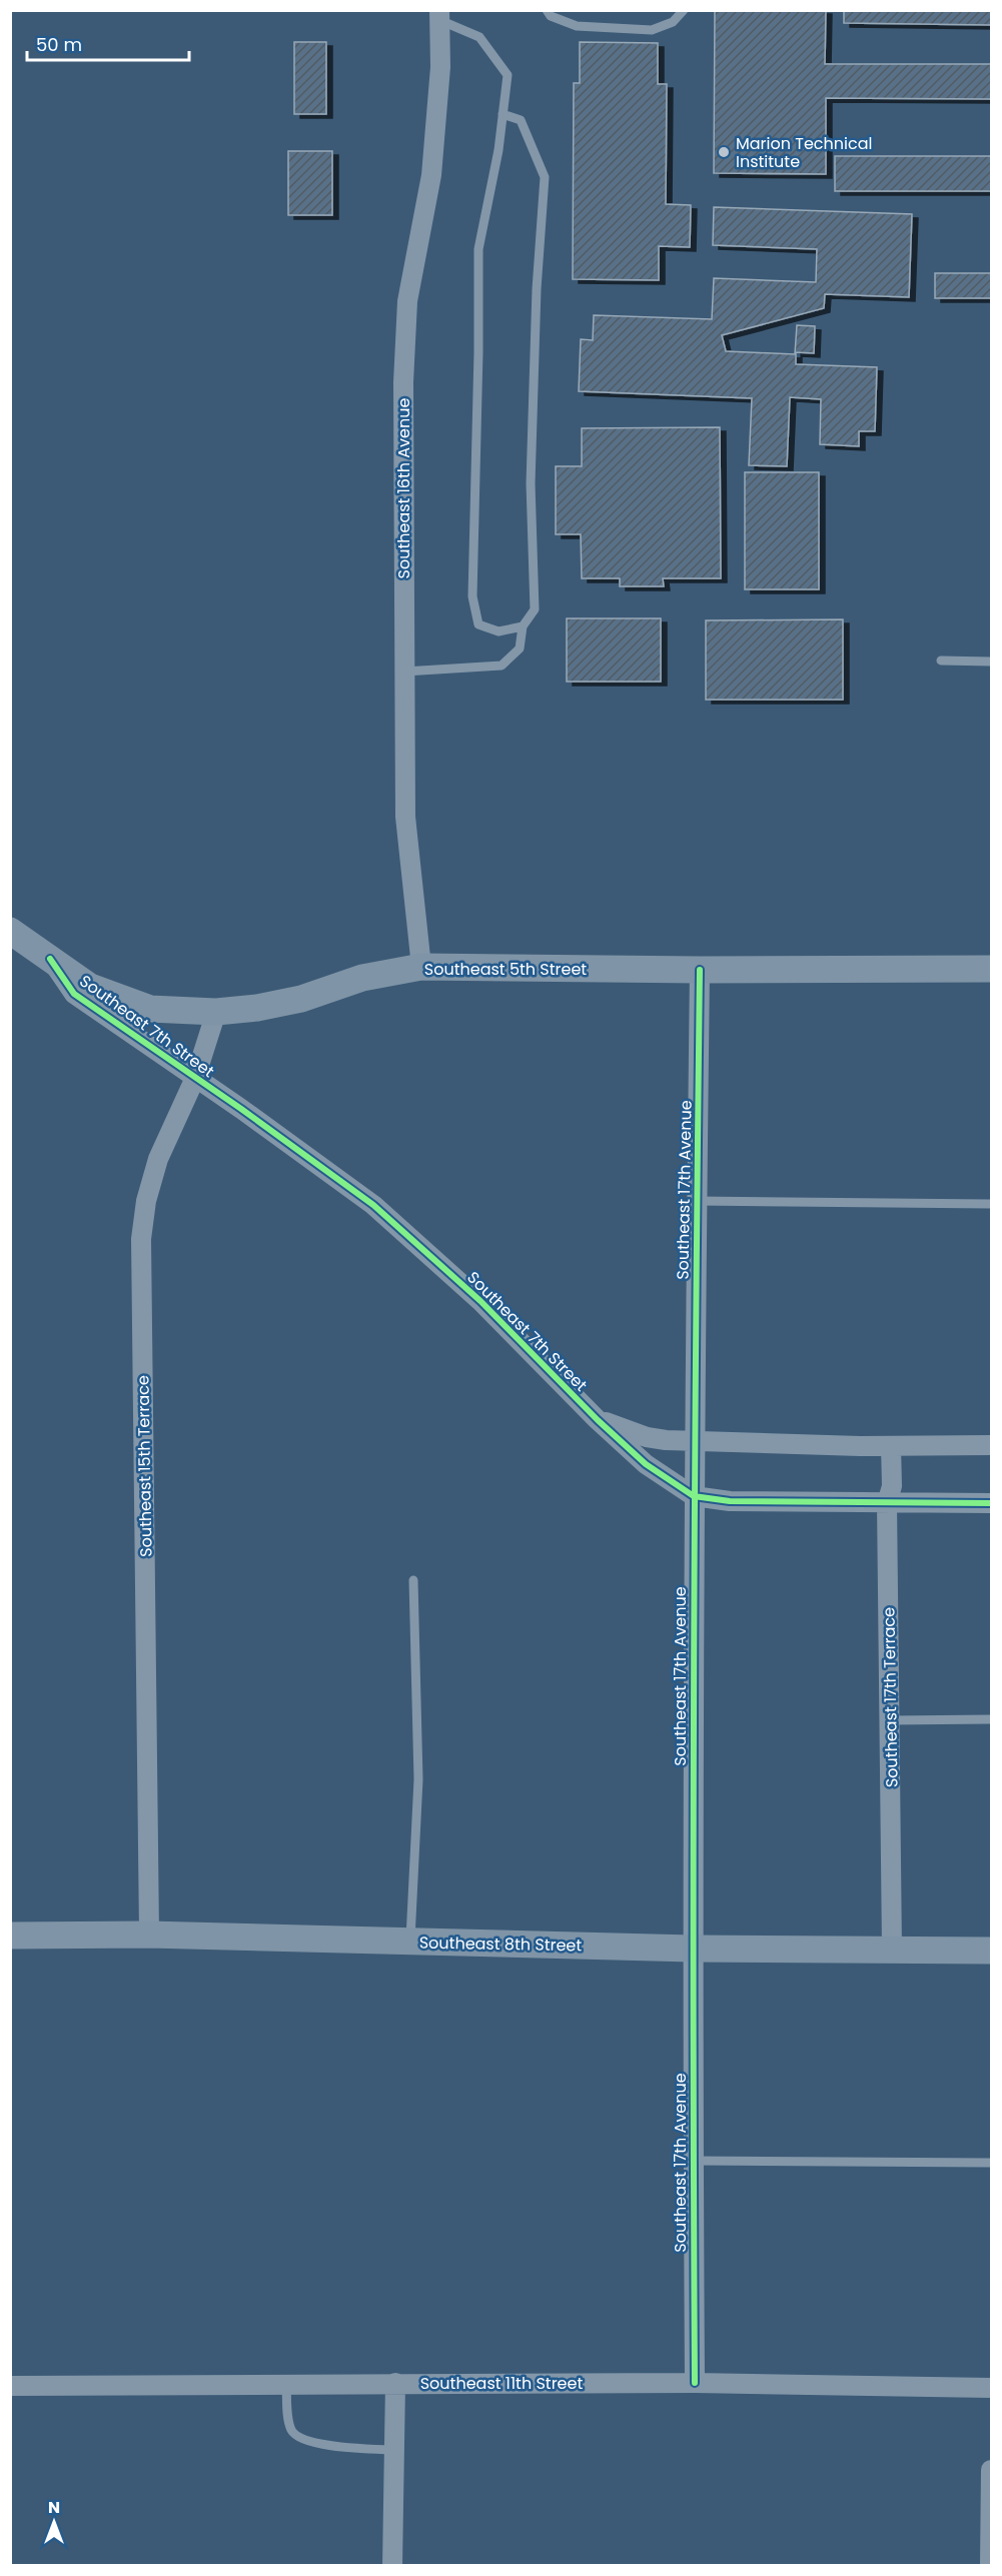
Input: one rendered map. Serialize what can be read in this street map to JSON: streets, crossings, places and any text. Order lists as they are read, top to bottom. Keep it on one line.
{"streets":{"street":["Southeast 16th Avenue","Southeast 5th Street","Southeast 7th Street","Southeast 17th Avenue","Southeast 15th Terrace","Southeast 17th Terrace","Southeast 8th Street","Southeast 11th Street"]},"crossings":[["Southeast 16th Avenue","Southeast 5th Street"],["Southeast 5th Street","Southeast 7th Street"],["Southeast 5th Street","Southeast 17th Avenue"],["Southeast 5th Street","Southeast 15th Terrace"],["Southeast 7th Street","Southeast 17th Avenue"],["Southeast 7th Street","Southeast 15th Terrace"],["Southeast 7th Street","Southeast 17th Terrace"],["Southeast 17th Avenue","Southeast 8th Street"],["Southeast 17th Avenue","Southeast 11th Street"],["Southeast 15th Terrace","Southeast 8th Street"],["Southeast 17th Terrace","Southeast 8th Street"]],"places":["Marion Technical Institute"],"scale_bar":"50 m","north":"top"}
